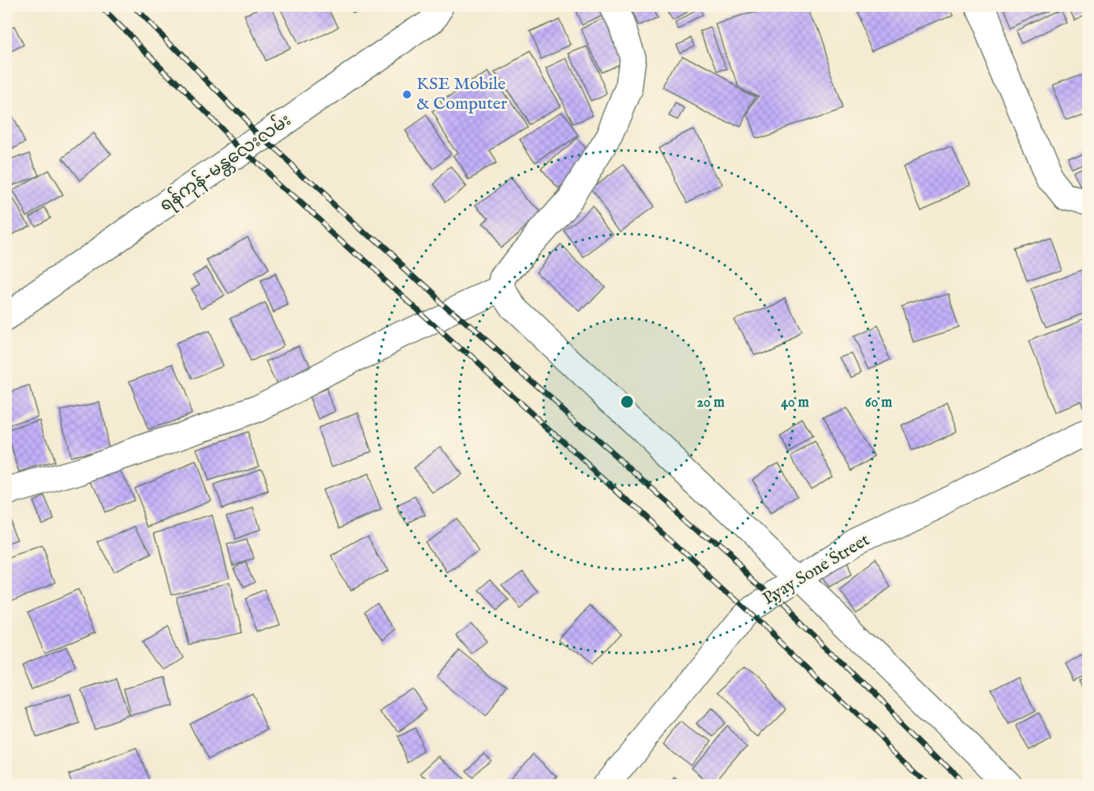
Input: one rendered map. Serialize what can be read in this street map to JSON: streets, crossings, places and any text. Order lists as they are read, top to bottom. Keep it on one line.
{"streets":{"street":["ရန်ကုန်-မန္တလေးလမ်း","Pyay Sone Street"]},"places":["KSE Mobile & Computer"],"rings":["20 m","40 m","60 m"]}
